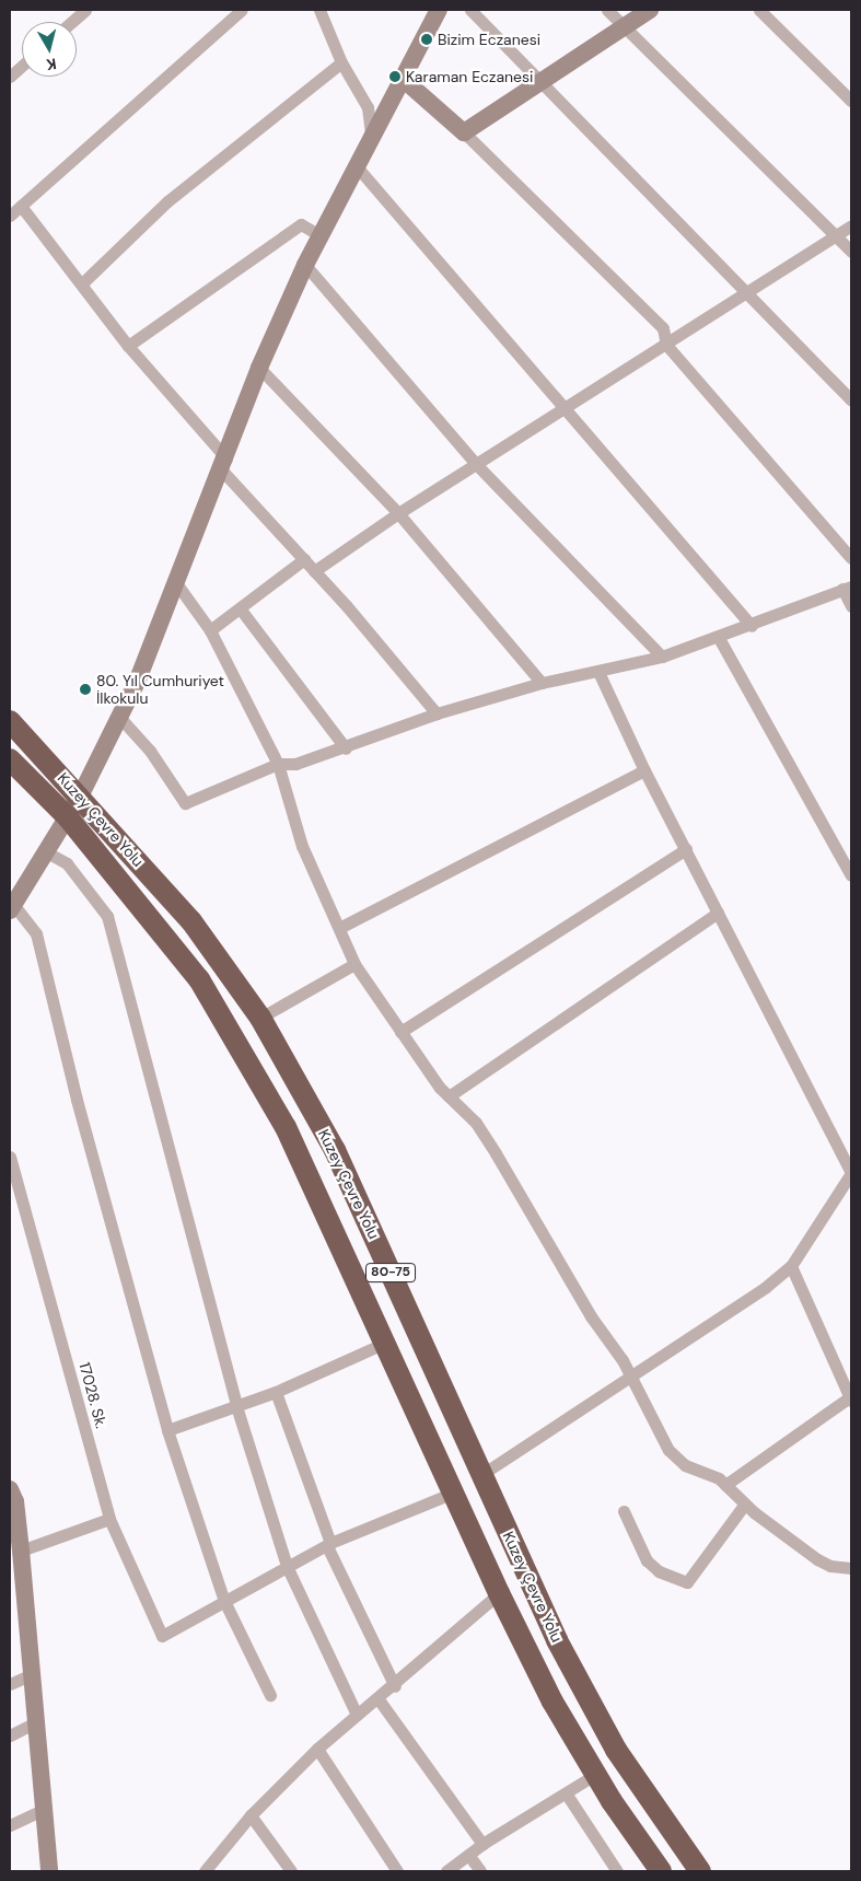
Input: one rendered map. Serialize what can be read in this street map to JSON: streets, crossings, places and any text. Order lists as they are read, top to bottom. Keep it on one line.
{"streets":{"highway":["Kuzey Çevre Yolu","80-75"],"street":["17028. Sk."]},"places":["Bizim Eczanesi","Karaman Eczanesi","80. Yıl Cumhuriyet İlkokulu"],"north":"bottom"}
